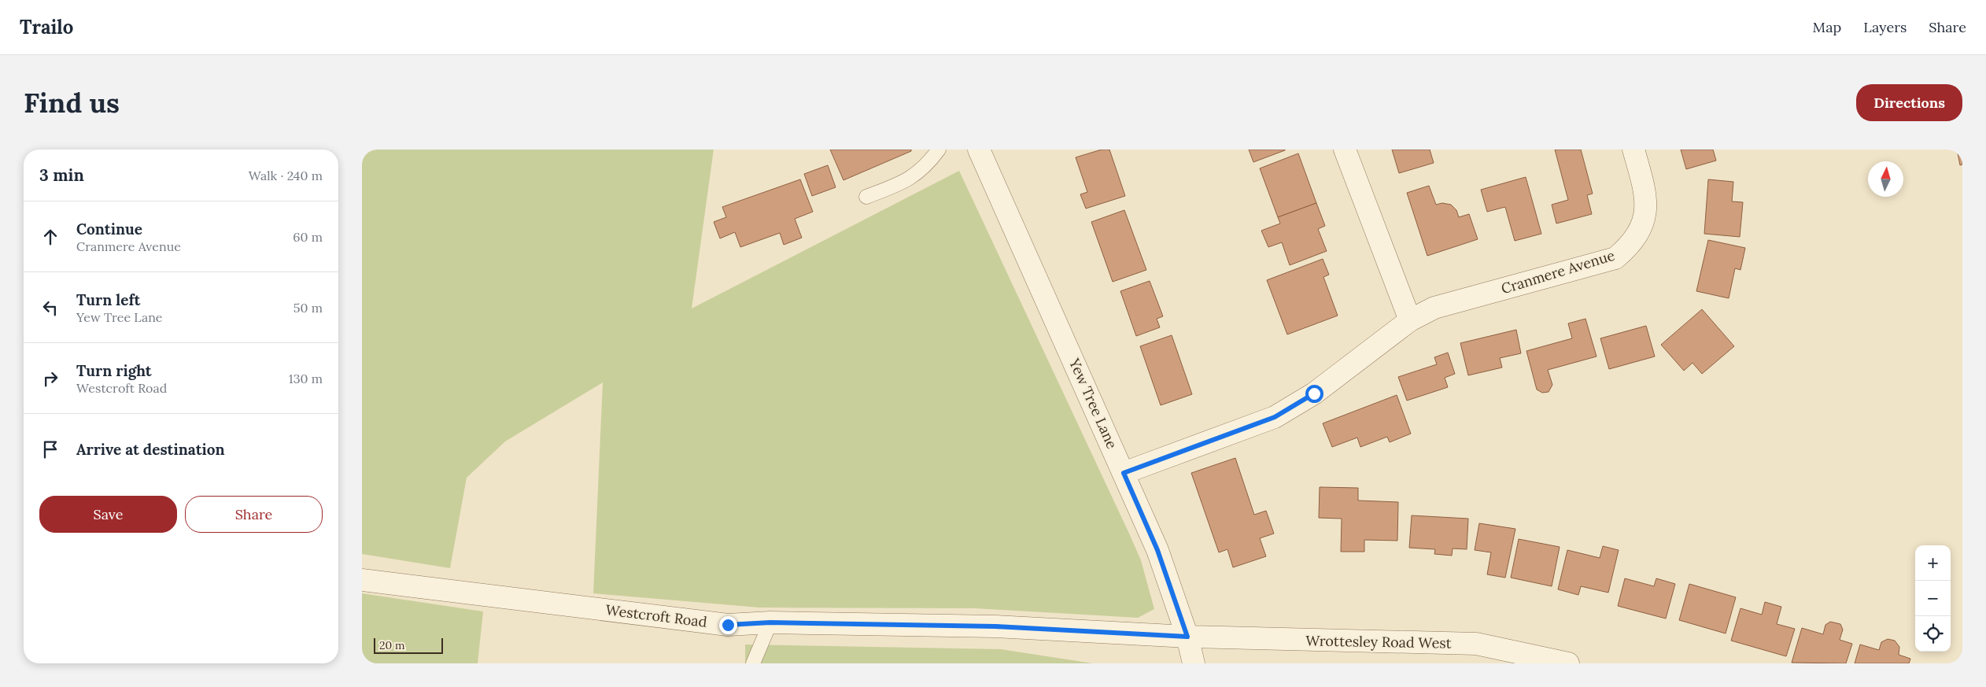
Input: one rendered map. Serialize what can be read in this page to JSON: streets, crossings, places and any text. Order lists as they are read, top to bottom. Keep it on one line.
{"streets":{"street":["Cranmere Avenue","Yew Tree Lane","Westcroft Road","Wrottesley Road West"]},"crossings":[["Cranmere Avenue","Yew Tree Lane"],["Yew Tree Lane","Westcroft Road"],["Yew Tree Lane","Wrottesley Road West"],["Westcroft Road","Wrottesley Road West"]],"scale_bar":"20 m","north":"top","page":{"header":"Trailo","nav":["Map","Layers","Share"],"buttons":["Directions",["Save","Share"]],"title":"Find us","heading":["3 min","Walk · 240 m"],"list":[["Continue","Cranmere Avenue","60 m"],["Turn left","Yew Tree Lane","50 m"],["Turn right","Westcroft Road","130 m"],"Arrive at destination"],"map_buttons":["+","−"],"scale":"20 m"}}
